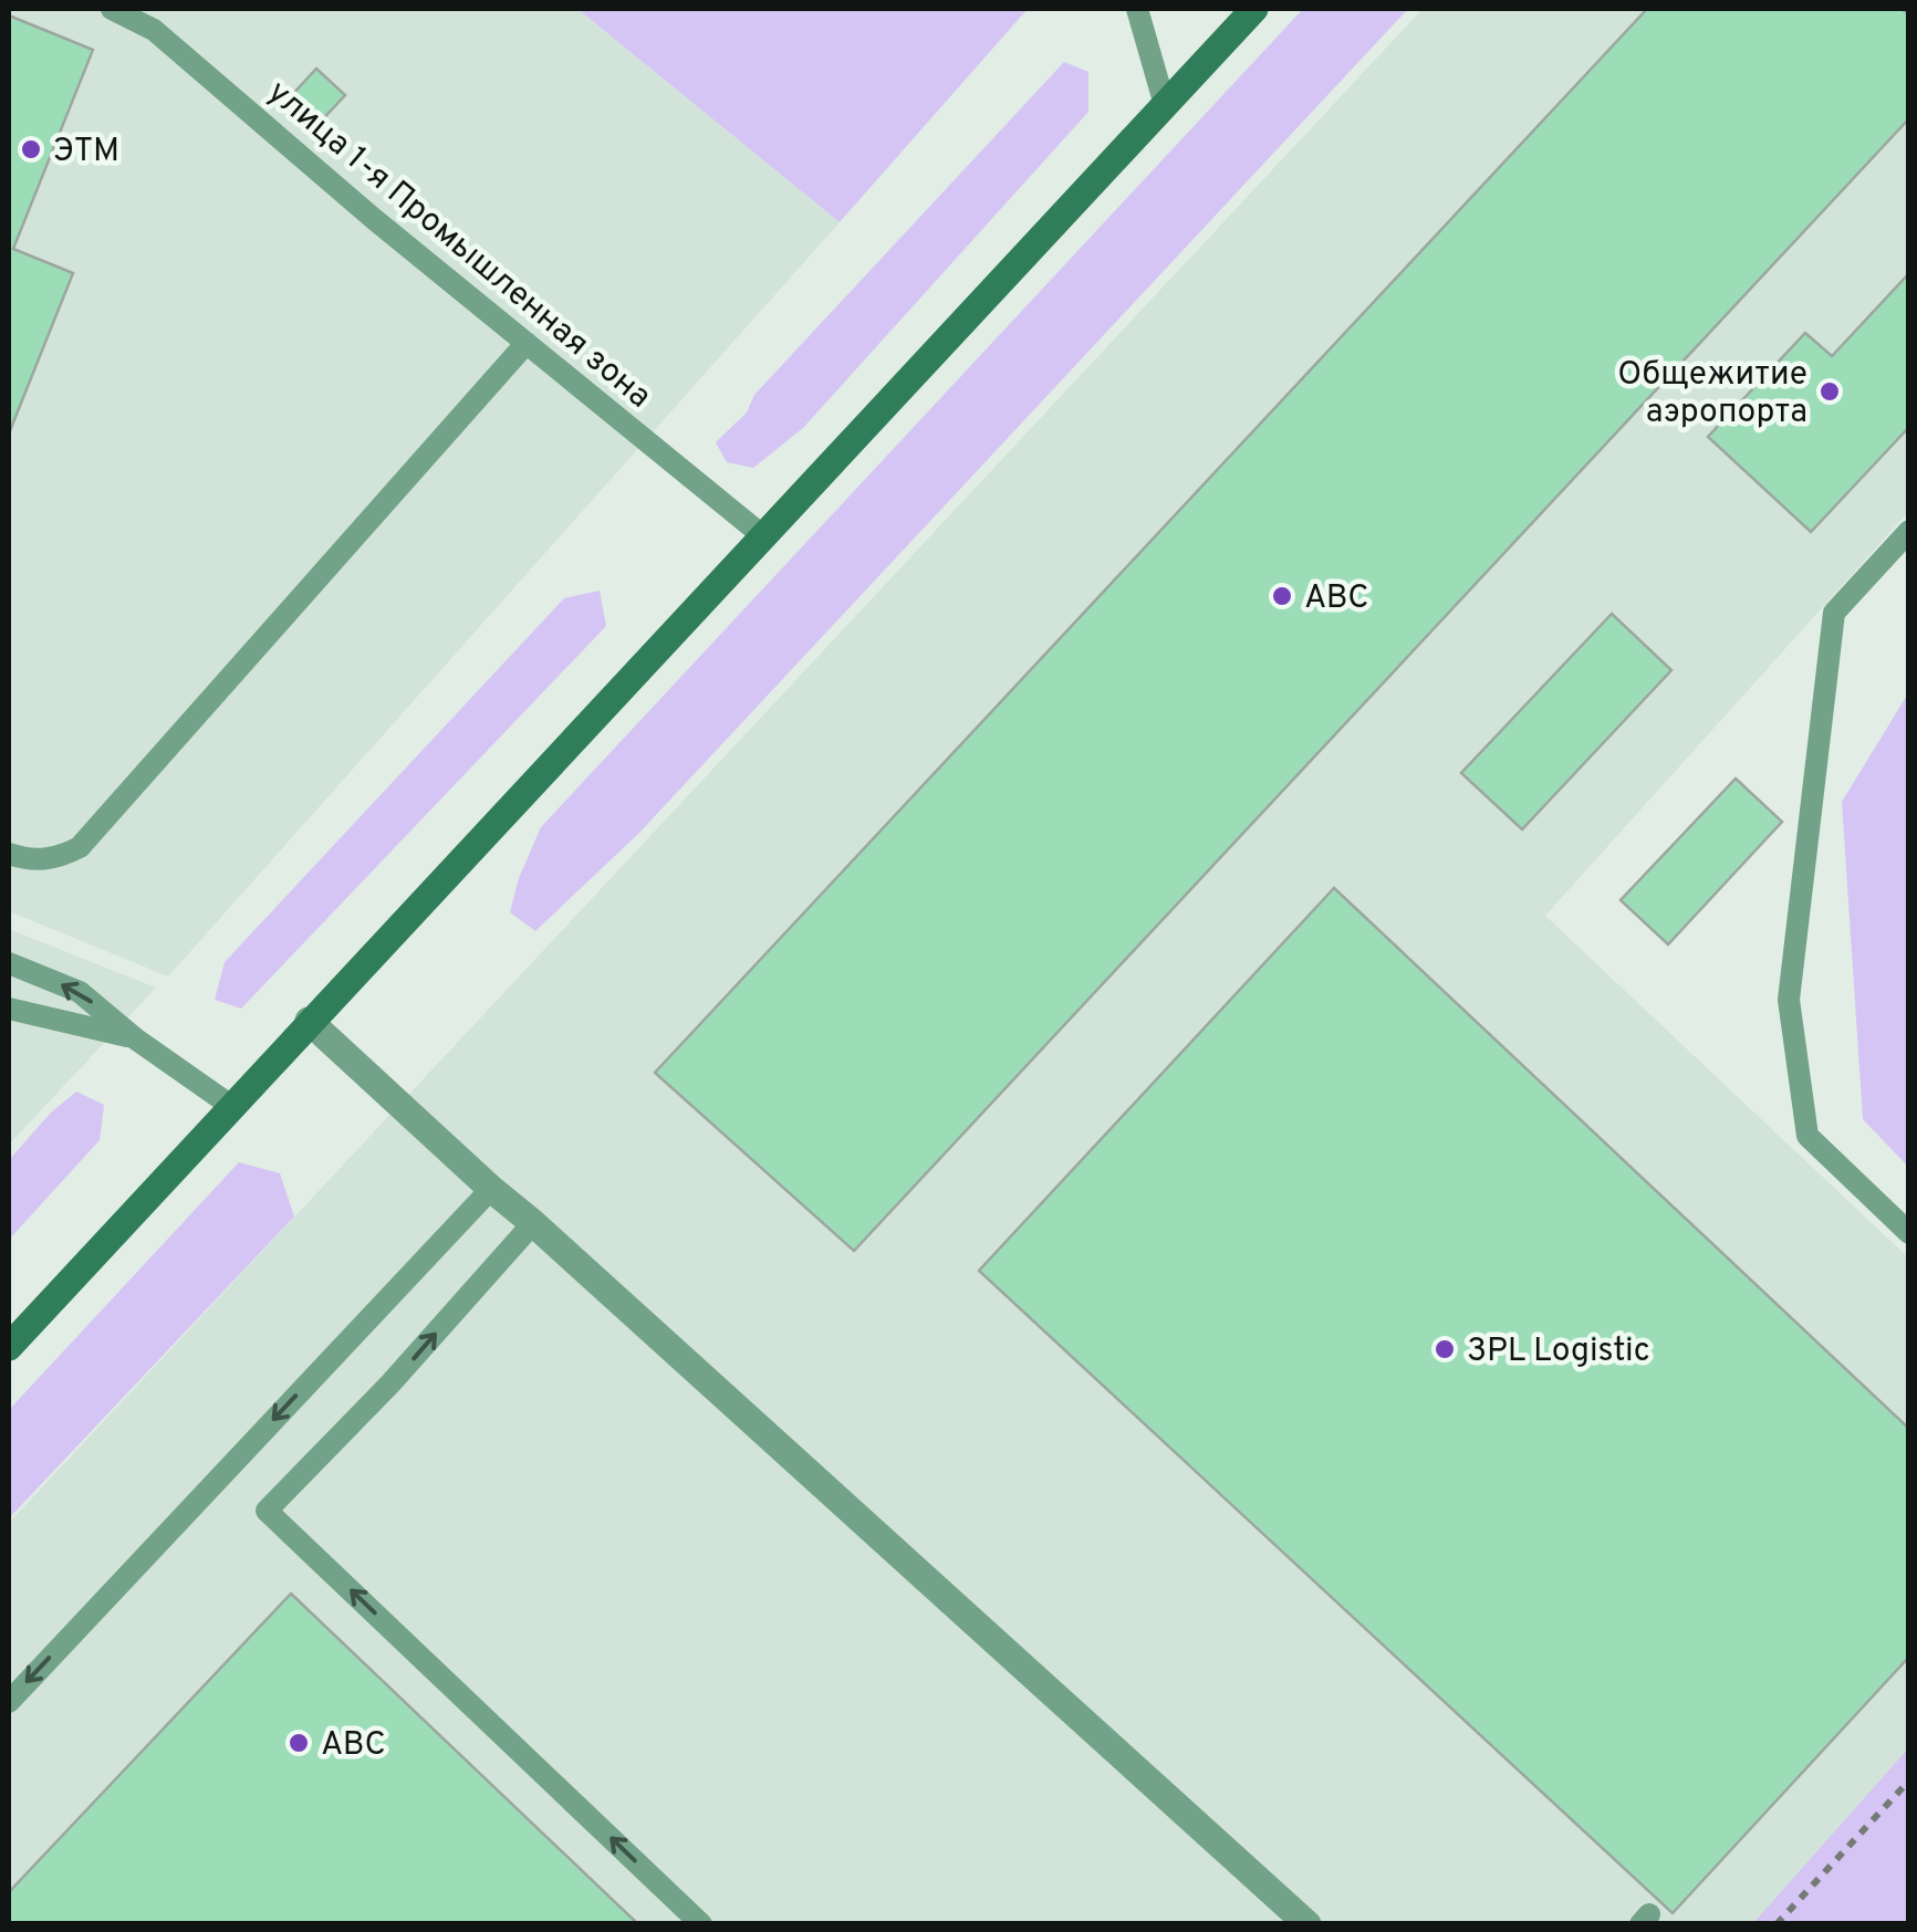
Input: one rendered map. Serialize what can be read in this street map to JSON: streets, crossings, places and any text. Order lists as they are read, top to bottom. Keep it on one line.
{"streets":{"lane":["улица 1-я Промышленная зона"]},"places":["ЭТМ","Общежитие аэропорта","ABC","3PL Logistic","АВС"]}
